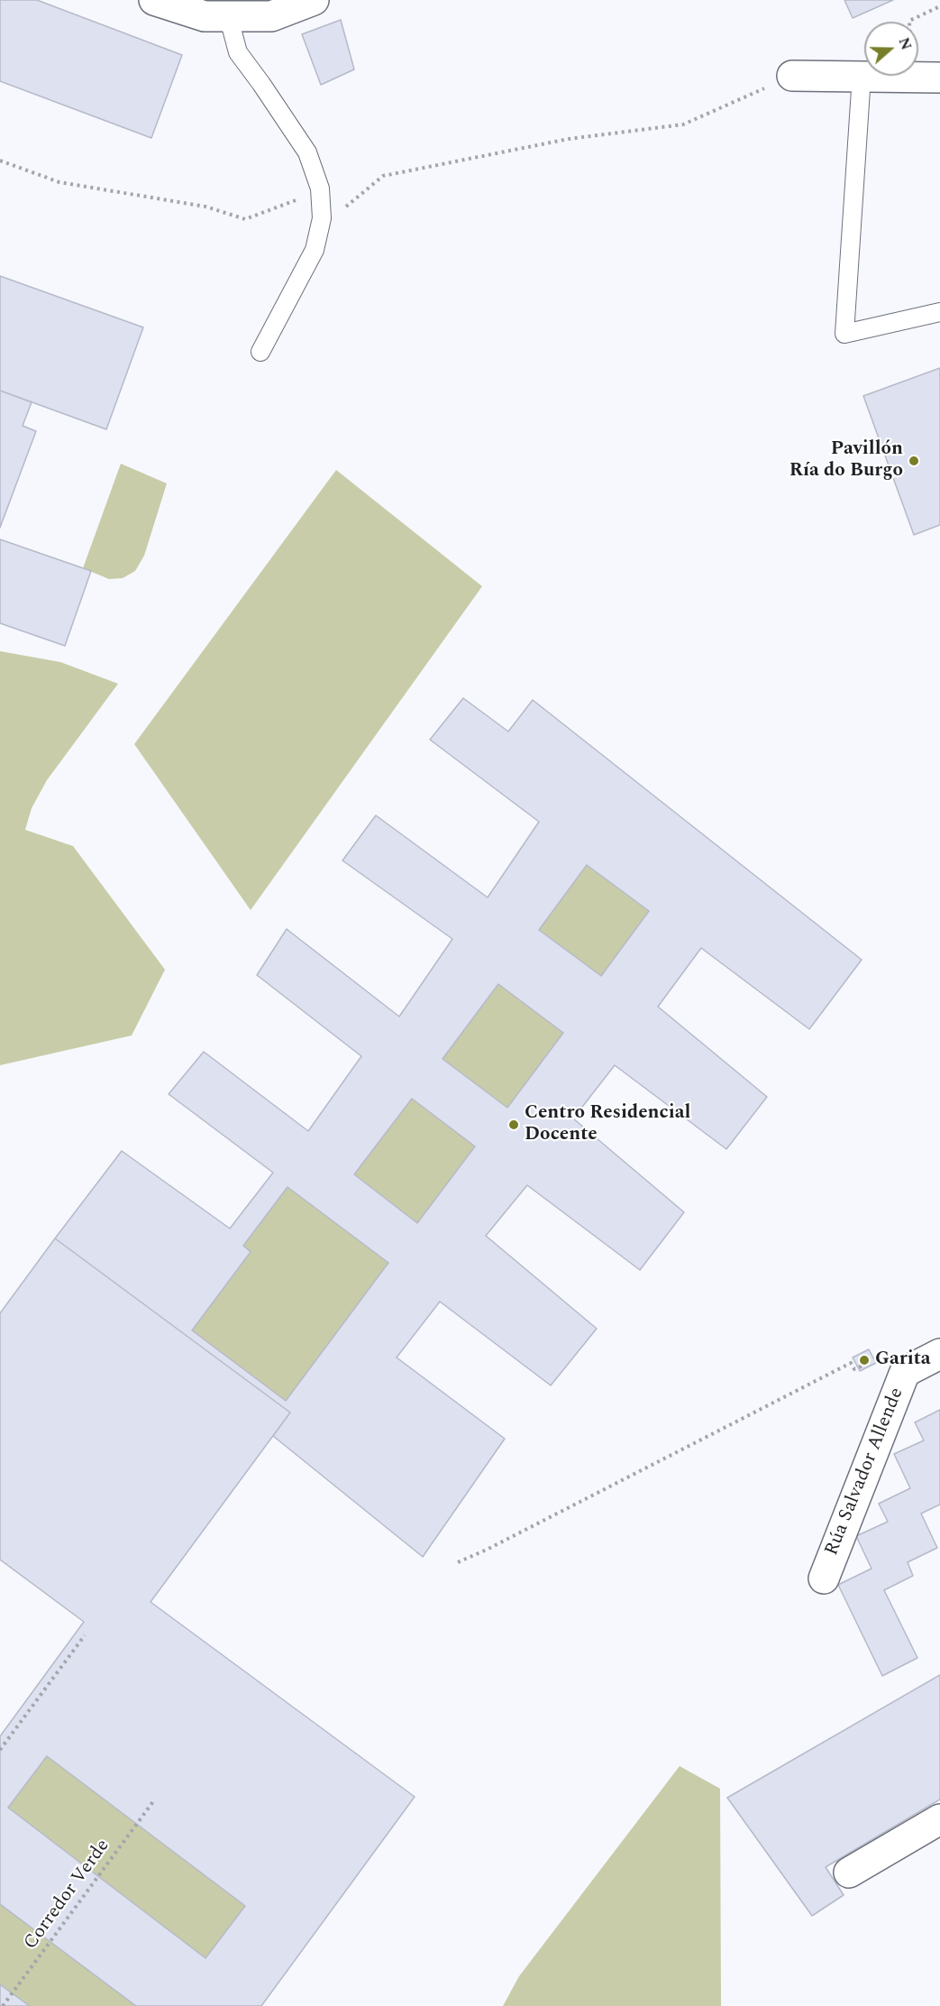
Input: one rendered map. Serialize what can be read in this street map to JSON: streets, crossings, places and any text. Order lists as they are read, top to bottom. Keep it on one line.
{"streets":{"street":["Rúa Salvador Allende"],"path":["Corredor Verde"]},"places":["Pavillón Ría do Burgo","Centro Residencial Docente","Garita"],"north":"right"}
